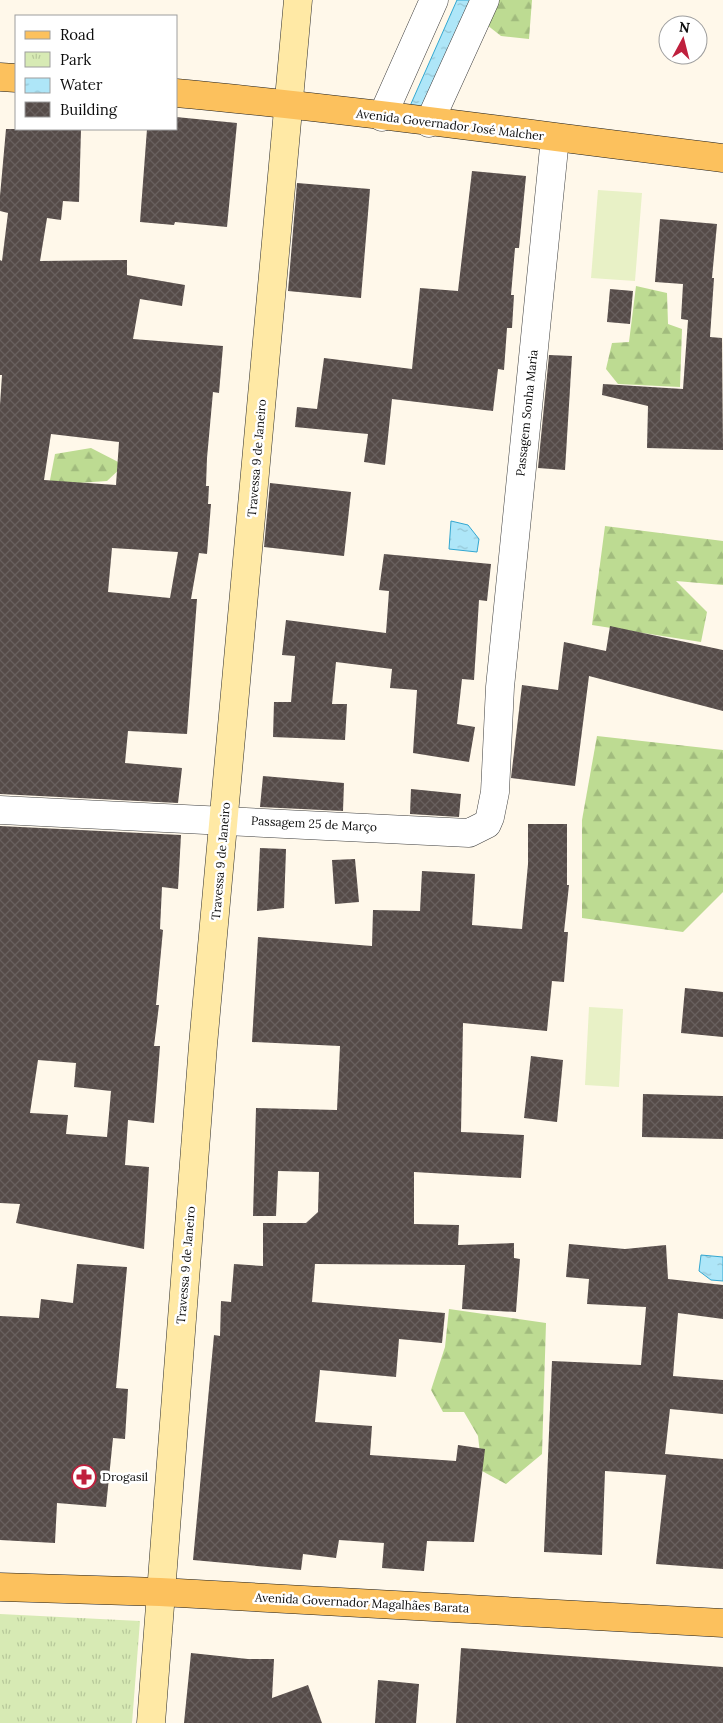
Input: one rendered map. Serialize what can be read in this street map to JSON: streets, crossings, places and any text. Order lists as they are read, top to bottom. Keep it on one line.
{"streets":{"main road":["Avenida Governador José Malcher","Travessa 9 de Janeiro","Avenida Governador Magalhães Barata"],"street":["Passagem Sonha Maria","Passagem 25 de Março"]},"crossings":[["Avenida Governador José Malcher","Passagem Sonha Maria"],["Avenida Governador José Malcher","Travessa 9 de Janeiro"],["Passagem Sonha Maria","Passagem 25 de Março"],["Travessa 9 de Janeiro","Passagem 25 de Março"],["Travessa 9 de Janeiro","Avenida Governador Magalhães Barata"]],"places":{"pharmacy":["Drogasil"]},"legend":["Road","Park","Water","Building"],"north":"top"}
